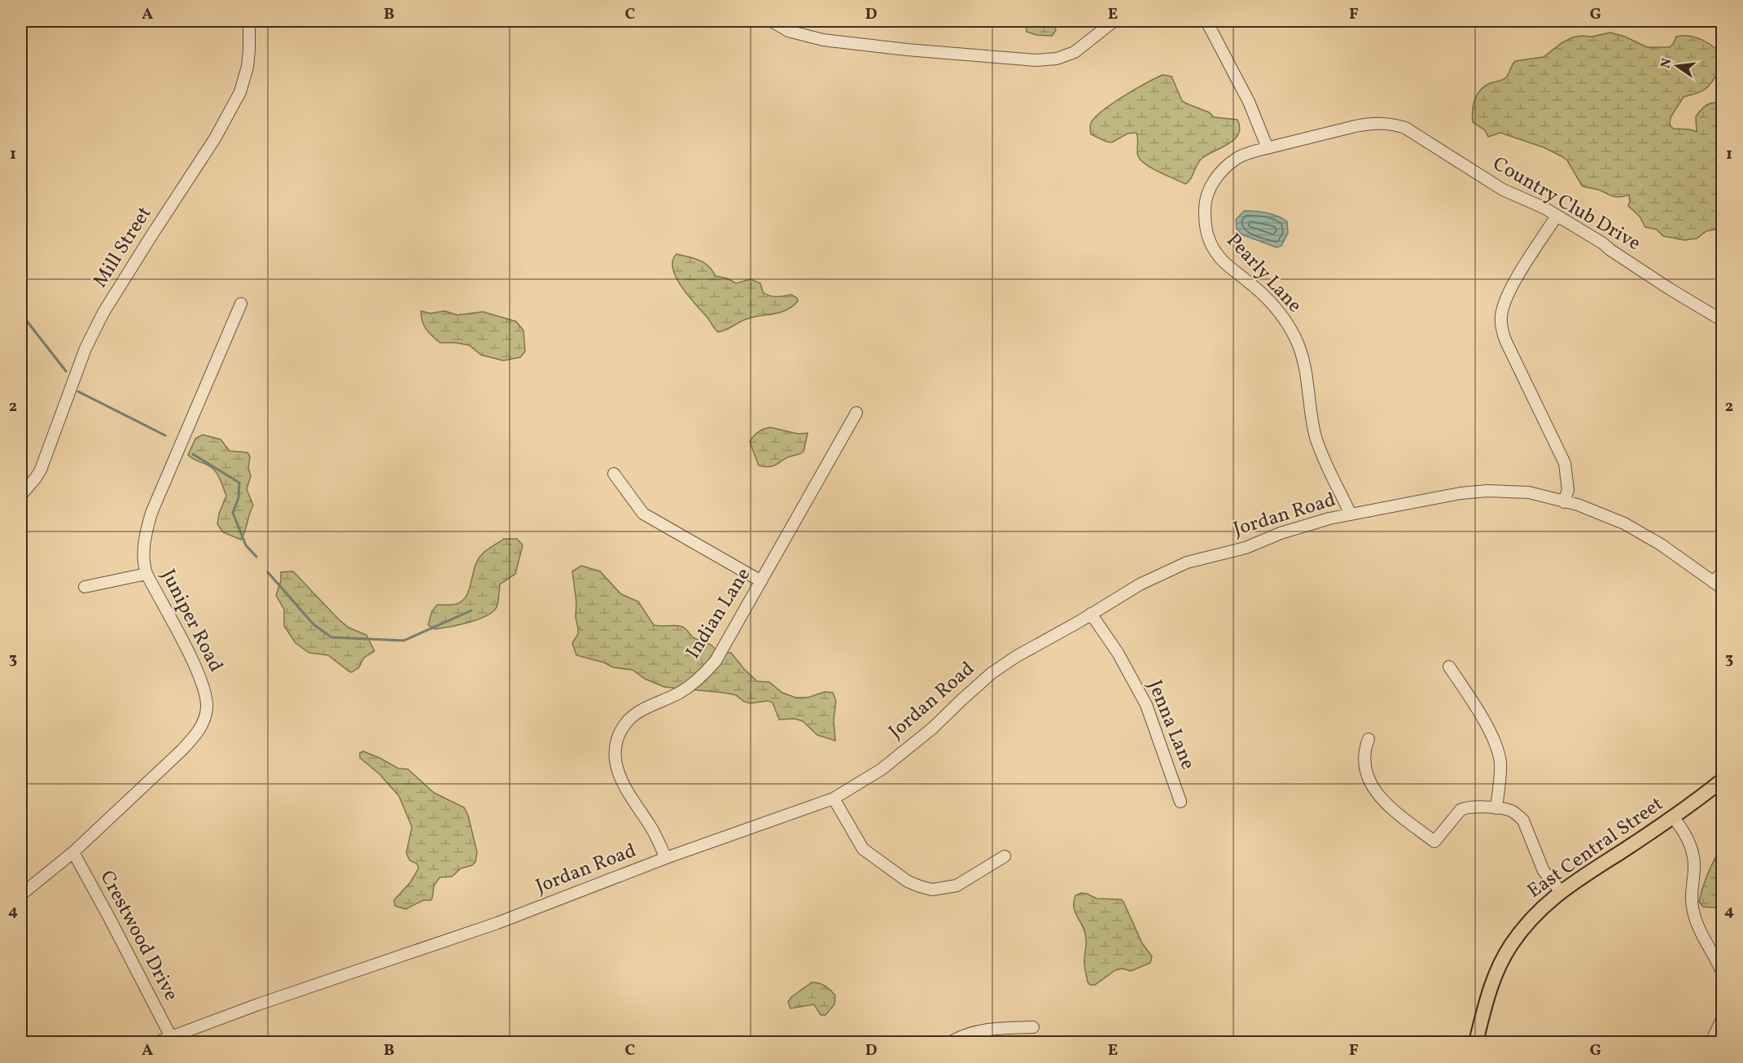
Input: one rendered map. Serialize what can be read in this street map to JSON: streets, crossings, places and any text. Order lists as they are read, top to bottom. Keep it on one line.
{"streets":{"main road":["East Central Street"],"street":["Country Club Drive","Mill Street","Pearly Lane","Jordan Road","Indian Lane","Juniper Road","Jenna Lane","Crestwood Drive"]},"crossings":[["Country Club Drive","Pearly Lane"],["Pearly Lane","Jordan Road"],["Jordan Road","Indian Lane"],["Jordan Road","Jenna Lane"],["Jordan Road","Crestwood Drive"],["Juniper Road","Crestwood Drive"]],"north":"left","grid":{"columns":["A","B","C","D","E","F","G"],"rows":["1","2","3","4"]}}
